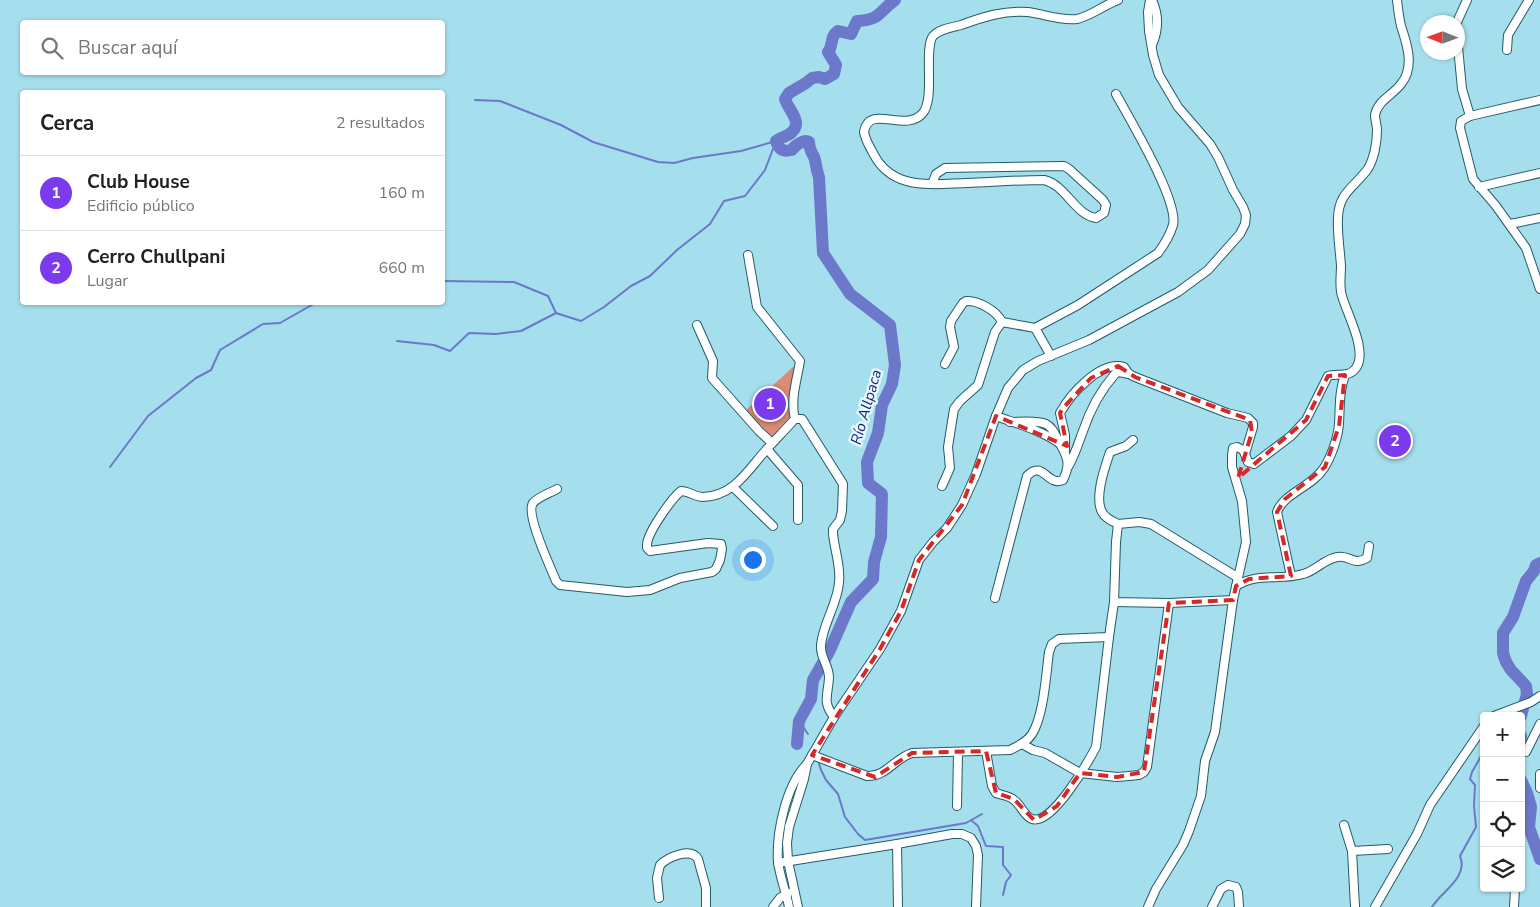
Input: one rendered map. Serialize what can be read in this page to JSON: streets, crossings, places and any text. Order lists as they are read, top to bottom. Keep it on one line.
{"water":["Río Allpaca"],"north":"left","page":{"search":"Buscar aquí","heading":["Cerca","2 resultados"],"list":[{"mark":"1","name":"Club House","note":"Edificio público","value":"160 m"},{"mark":"2","name":"Cerro Chullpani","note":"Lugar","value":"660 m"}],"pins":["1","2"],"map_buttons":["+","−"]}}
